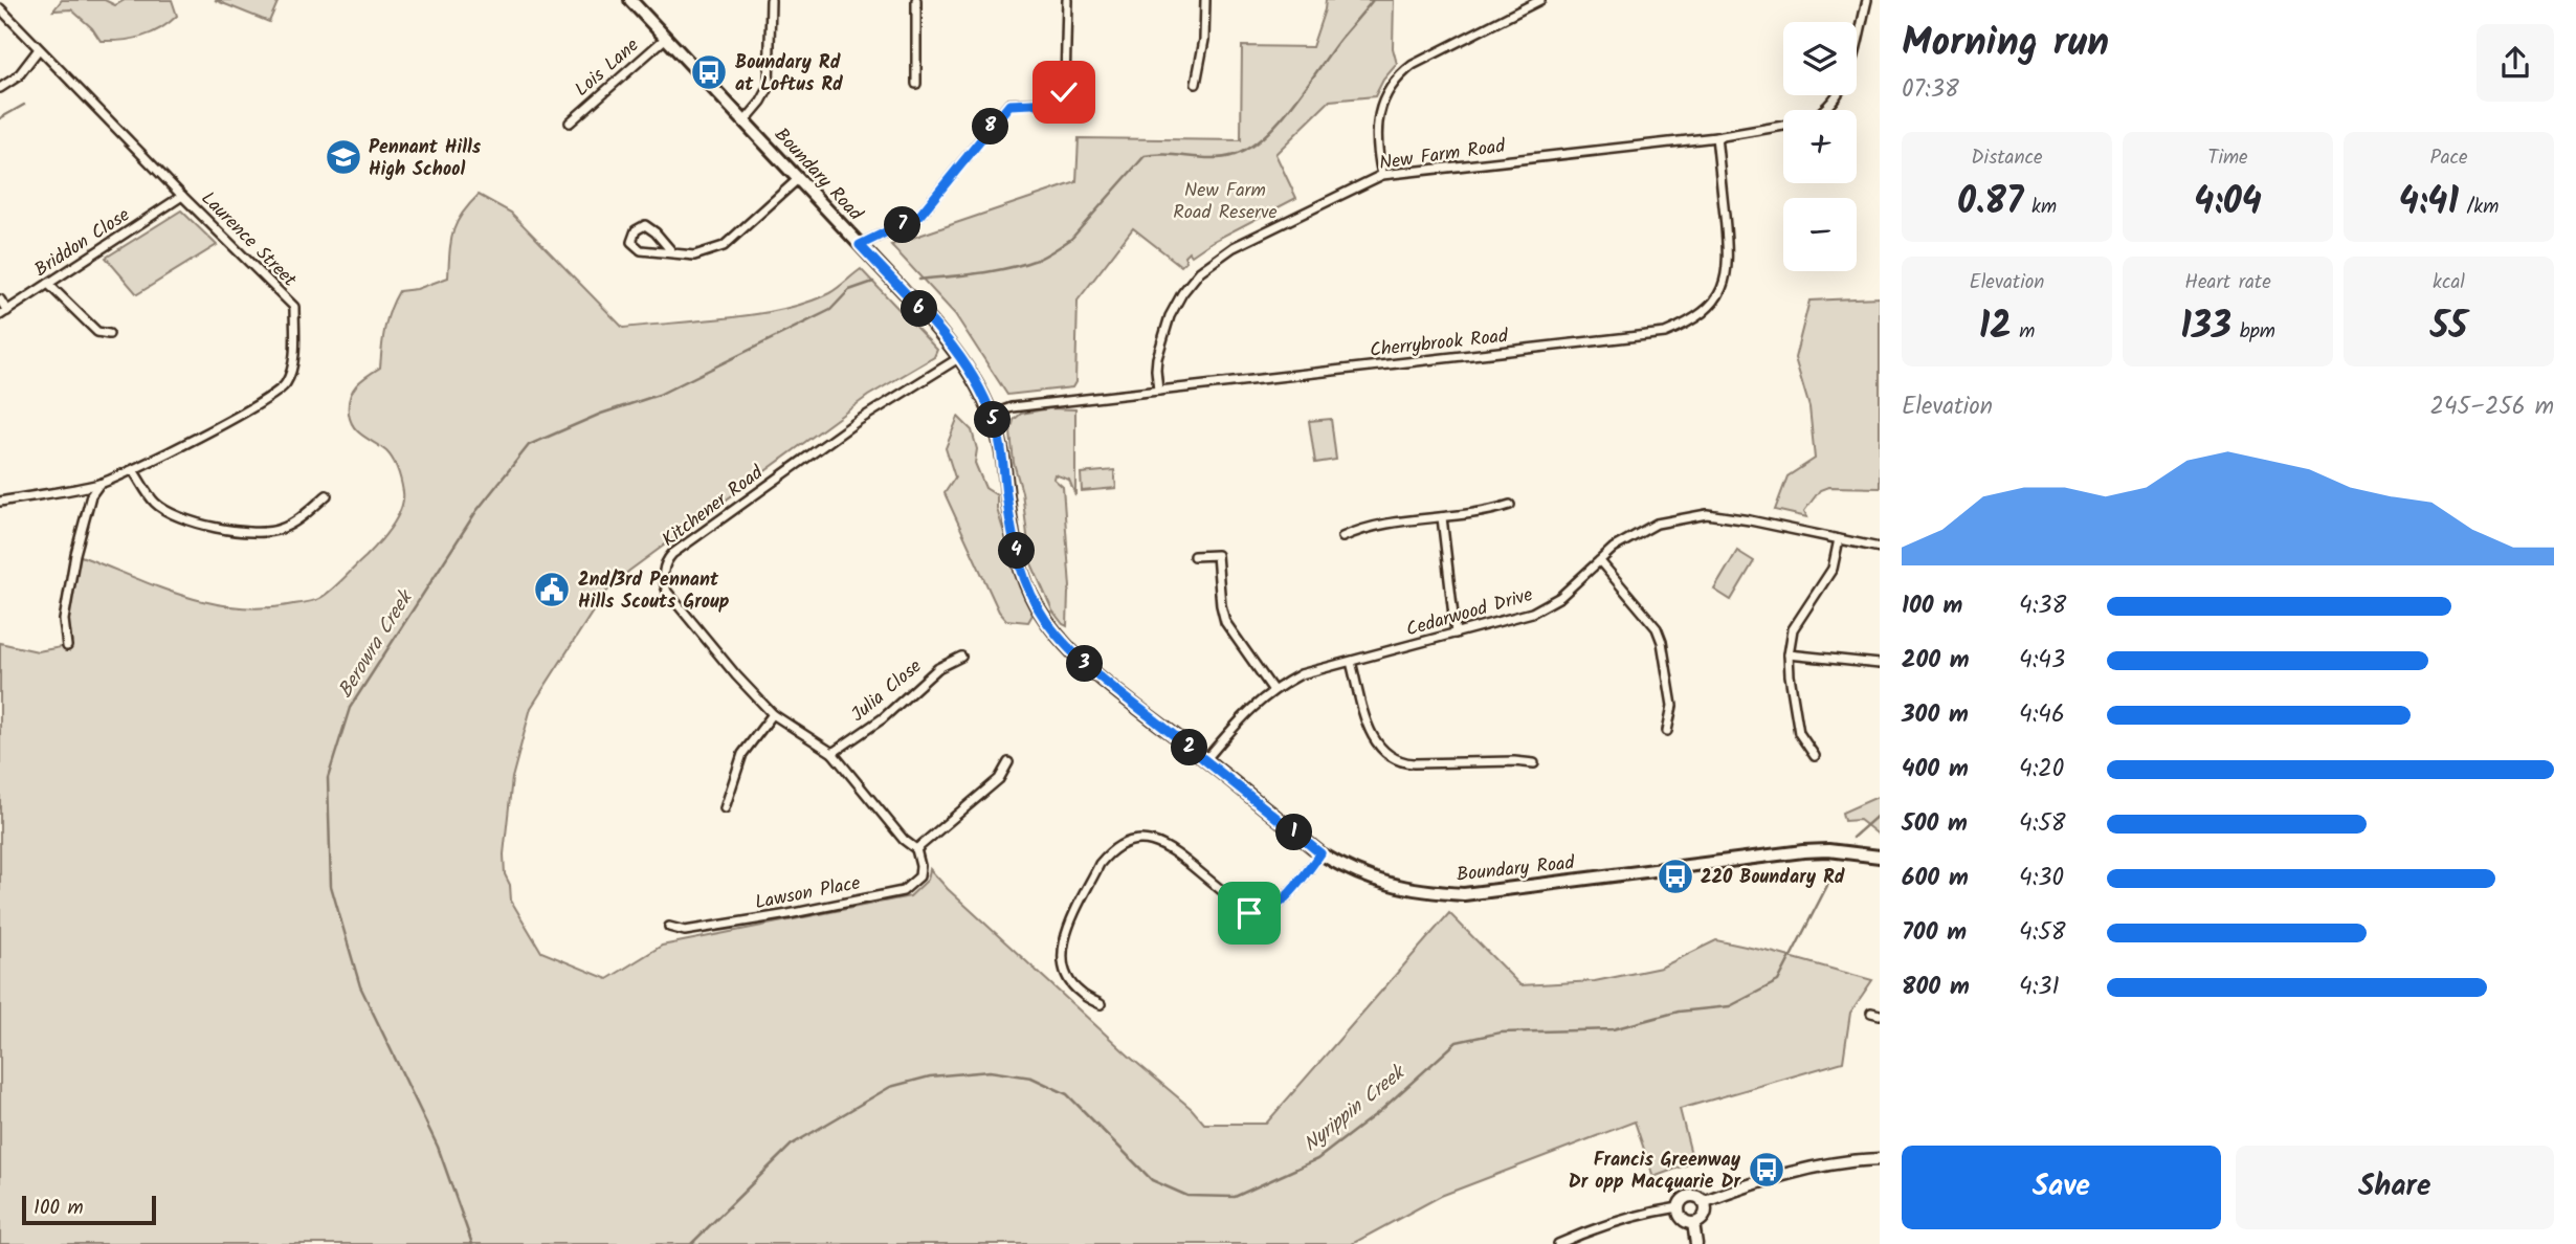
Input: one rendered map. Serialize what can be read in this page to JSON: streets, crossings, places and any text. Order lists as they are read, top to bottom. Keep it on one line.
{"streets":{"main road":["Boundary Road"],"street":["Lois Lane","New Farm Road","Laurence Street","Briddon Close","Cherrybrook Road","Kitchener Road","Cedarwood Drive","Julia Close","Lawson Place"]},"crossings":[["Lois Lane","Boundary Road"],["New Farm Road","Cherrybrook Road"],["Boundary Road","Cherrybrook Road"],["Boundary Road","Kitchener Road"],["Boundary Road","Cedarwood Drive"],["Laurence Street","Briddon Close"],["Kitchener Road","Julia Close"],["Kitchener Road","Lawson Place"]],"water":["Berowra Creek","Nyrippin Creek"],"parks":["New Farm Road Reserve"],"places":{"bus stop":["Boundary Rd at Loftus Rd","220 Boundary Rd","Francis Greenway Dr opp Macquarie Dr"],"school or university":["Pennant Hills High School"],"public building":["2nd/3rd Pennant Hills Scouts Group"]},"scale_bar":"100 m","page":{"heading":["Morning run","07:38"],"map_buttons":["+","−"],"pins":["8","7","6","5","4","3","2","1"],"stats":[["Distance","0.87 km"],["Time","4:04"],["Pace","4:41 /km"],["Elevation","12 m"],["Heart rate","133 bpm"],["kcal","55"]],"chart":["Elevation","245–256 m"],"list":[{"name":"100 m","note":"4:38"},{"name":"200 m","note":"4:43"},{"name":"300 m","note":"4:46"},{"name":"400 m","note":"4:20"},{"name":"500 m","note":"4:58"},{"name":"600 m","note":"4:30"},{"name":"700 m","note":"4:58"},{"name":"800 m","note":"4:31"}],"buttons":["Save","Share"],"scale":"100 m"}}
